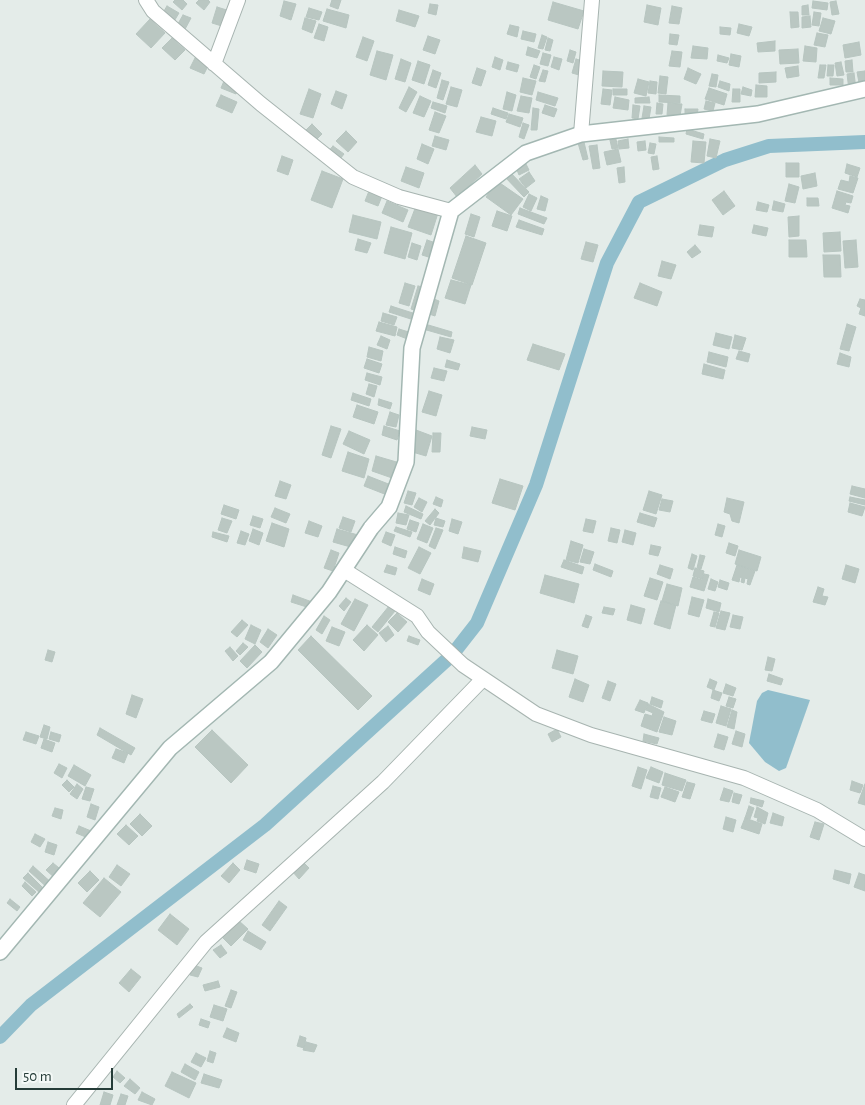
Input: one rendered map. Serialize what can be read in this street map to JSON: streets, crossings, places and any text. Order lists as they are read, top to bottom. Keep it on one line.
{"scale_bar":"50 m"}
